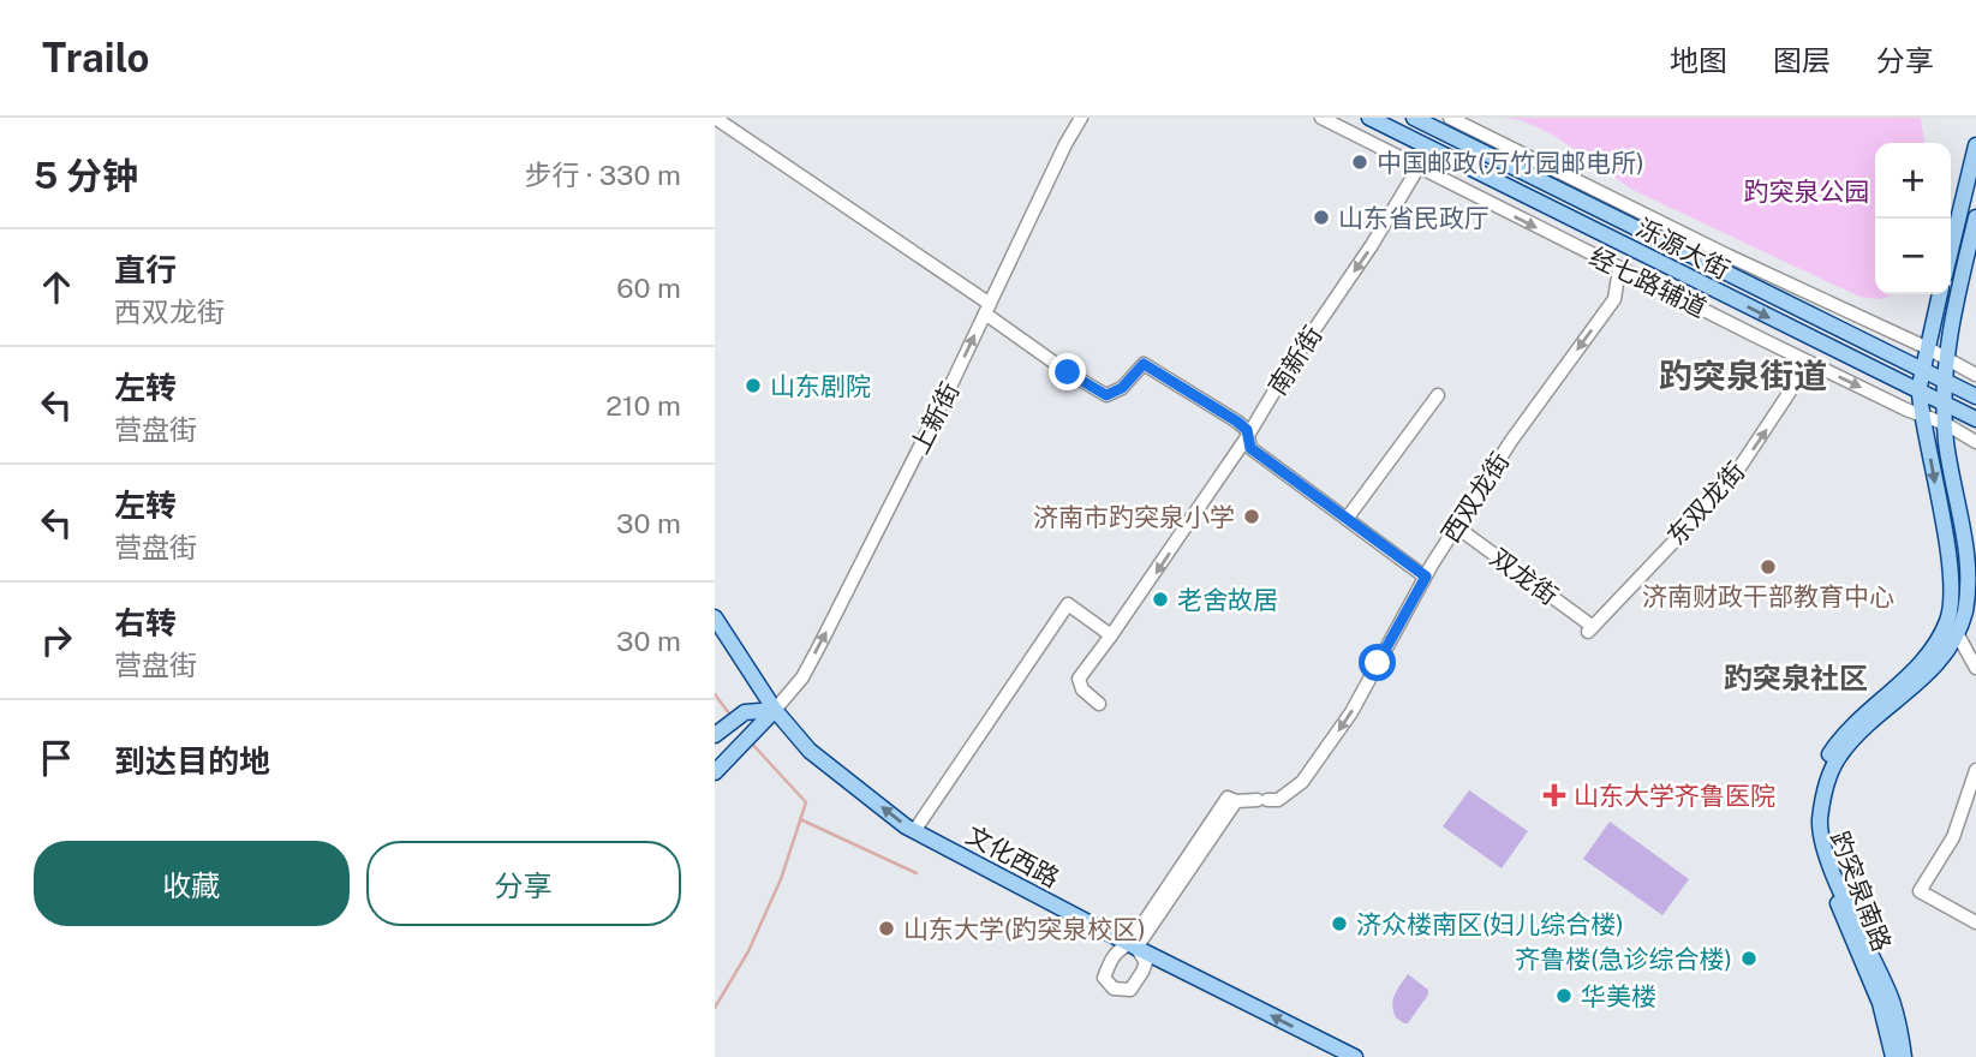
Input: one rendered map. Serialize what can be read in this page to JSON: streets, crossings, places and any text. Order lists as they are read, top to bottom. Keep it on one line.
{"streets":{"main road":["泺源大街","文化西路","趵突泉南路"],"street":["经七路辅道","南新街","上新街","西双龙街","东双龙街","双龙街"]},"crossings":[["泺源大街","趵突泉南路"],["经七路辅道","南新街"],["经七路辅道","西双龙街"],["经七路辅道","东双龙街"],["经七路辅道","趵突泉南路"],["上新街","文化西路"],["西双龙街","双龙街"],["西双龙街","文化西路"],["东双龙街","双龙街"]],"one_way":["南新街","上新街","西双龙街","东双龙街","文化西路"],"districts":["趵突泉街道","趵突泉社区"],"parks":["趵突泉公园"],"places":{"other":["中国邮政(万竹园邮电所)","山东省民政厅","山东剧院","济南市趵突泉小学","济南财政干部教育中心","老舍故居","济众楼南区(妇儿综合楼)","山东大学(趵突泉校区)","齐鲁楼(急诊综合楼)","华美楼"],"health":["山东大学齐鲁医院"]},"page":{"header":"Trailo","nav":["地图","图层","分享"],"heading":["5 分钟","步行 · 330 m"],"map_buttons":["+","−"],"list":[["直行","西双龙街","60 m"],["左转","营盘街","210 m"],["左转","营盘街","30 m"],["右转","营盘街","30 m"],"到达目的地"],"buttons":["收藏","分享"]}}
